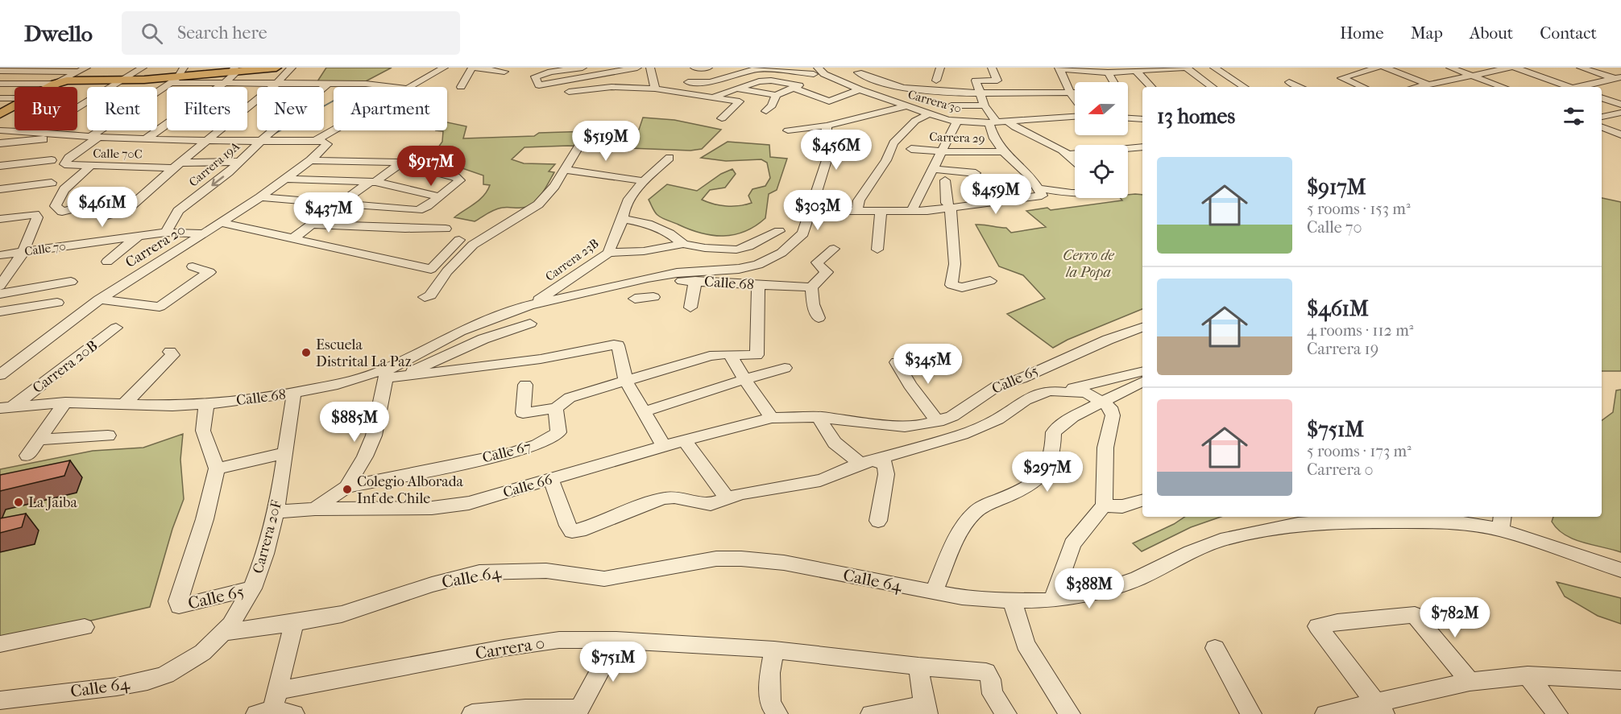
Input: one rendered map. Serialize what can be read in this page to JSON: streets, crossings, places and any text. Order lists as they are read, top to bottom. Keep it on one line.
{"streets":{"street":["Carrera 30","Carrera 29","Calle 70C","Carrera 19A","Carrera 20","Calle 70","Carrera 23B","Calle 68","Carrera 20B","Calle 65","Calle 67","Calle 66","Carrera 20F","Calle 64","Carrera 0"]},"crossings":[["Calle 70C","Carrera 19A"],["Carrera 19A","Calle 70"],["Carrera 20","Calle 70"],["Carrera 23B","Calle 68"],["Calle 68","Carrera 20B"],["Calle 68","Carrera 20F"],["Calle 65","Calle 66"],["Calle 65","Carrera 20F"],["Calle 66","Carrera 20F"],["Carrera 20F","Calle 64"]],"parks":["Cerro de la Popa"],"places":["Escuela Distrital La Paz","Colegio Alborada Inf de Chile","La Jaiba"],"north":"left","page":{"header":"Dwello","search":"Search here","nav":["Home","Map","About","Contact"],"chip":["Buy","Rent","Filters","New","Apartment"],"heading":"13 homes","price":["$519M","$456M","$917M","$459M","$461M","$303M","$437M","$345M","$885M","$297M","$388M","$782M","$751M"],"list":[{"name":"$917M","note":"5 rooms · 153 m² · Calle 70"},{"name":"$461M","note":"4 rooms · 112 m² · Carrera 19"},{"name":"$751M","note":"5 rooms · 173 m² · Carrera 0"}]}}
